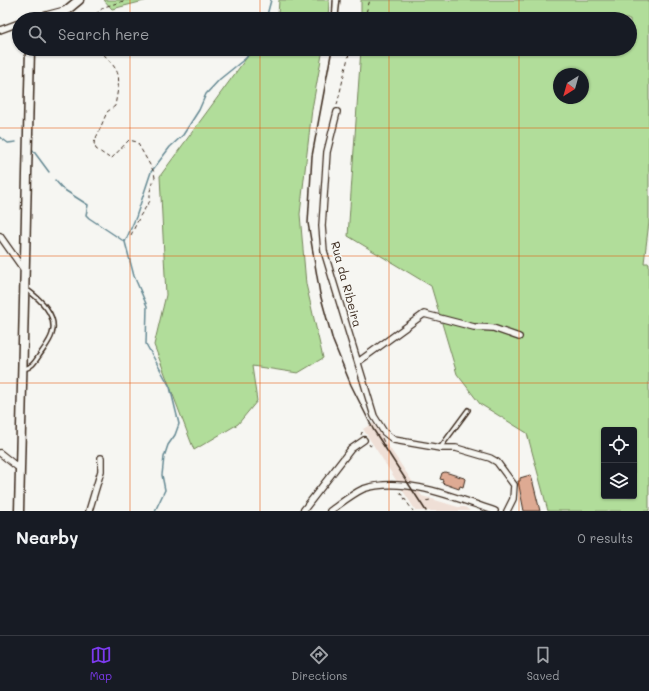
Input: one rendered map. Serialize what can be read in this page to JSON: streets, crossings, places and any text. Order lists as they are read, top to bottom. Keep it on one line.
{"streets":{"street":["Rua da Ribeira"]},"north":"bottom left","page":{"search":"Search here","heading":["Nearby","0 results"],"nav":["Map","Directions","Saved"]}}
